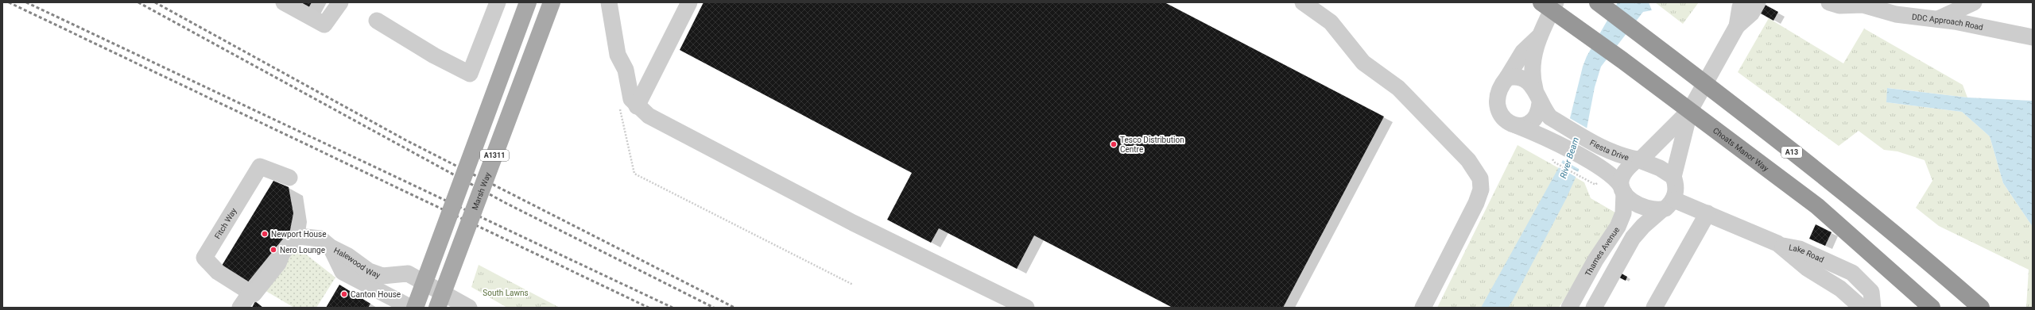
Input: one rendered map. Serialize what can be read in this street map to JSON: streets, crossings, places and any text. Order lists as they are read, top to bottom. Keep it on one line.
{"streets":{"highway":["Choats Manor Way","A13"],"main road":["A1311","Marsh Way"],"street":["DDC Approach Road","Fiesta Drive","Fitch Way","Thames Avenue","Lake Road","Halewood Way"]},"crossings":[["Fiesta Drive","Thames Avenue"],["Fitch Way","Halewood Way"]],"water":["River Beam"],"parks":["South Lawns"],"places":["Tesco Distribution Centre","Newport House","Nero Lounge","Canton House"]}
